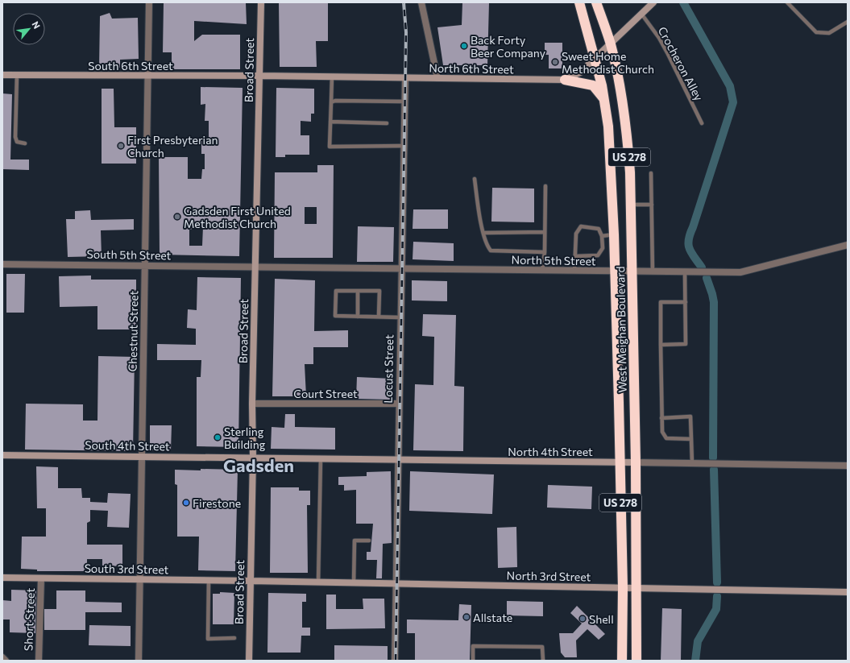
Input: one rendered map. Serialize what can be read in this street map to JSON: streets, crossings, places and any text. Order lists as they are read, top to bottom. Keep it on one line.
{"streets":{"highway":["US 278","West Meighan Boulevard"],"main road":["South 6th Street","North 6th Street","Broad Street","South 4th Street","North 4th Street","South 3rd Street","North 3rd Street"],"street":["South 5th Street","North 5th Street","Chestnut Street","Locust Street","Court Street","Short Street"],"lane":["Crocheron Alley"]},"crossings":[["Crocheron Alley","North 6th Street"],["South 6th Street","North 6th Street"],["South 6th Street","Broad Street"],["South 6th Street","Chestnut Street"],["North 6th Street","Broad Street"],["North 6th Street","West Meighan Boulevard"],["North 6th Street","Locust Street"],["Broad Street","South 5th Street"],["Broad Street","North 5th Street"],["Broad Street","Court Street"],["Broad Street","South 4th Street"],["Broad Street","North 4th Street"],["Broad Street","South 3rd Street"],["Broad Street","North 3rd Street"],["South 5th Street","North 5th Street"],["South 5th Street","Chestnut Street"],["North 5th Street","West Meighan Boulevard"],["North 5th Street","Locust Street"],["West Meighan Boulevard","North 4th Street"],["West Meighan Boulevard","North 3rd Street"],["Chestnut Street","South 4th Street"],["Chestnut Street","South 3rd Street"],["Locust Street","Court Street"],["Locust Street","North 4th Street"],["Locust Street","North 3rd Street"],["South 4th Street","North 4th Street"],["South 3rd Street","North 3rd Street"],["South 3rd Street","Short Street"]],"districts":["Gadsden"],"places":["Back Forty Beer Company","Sweet Home Methodist Church","First Presbyterian Church","Gadsden First United Methodist Church","Sterling Building","Firestone","Allstate","Shell"],"north":"top right"}
